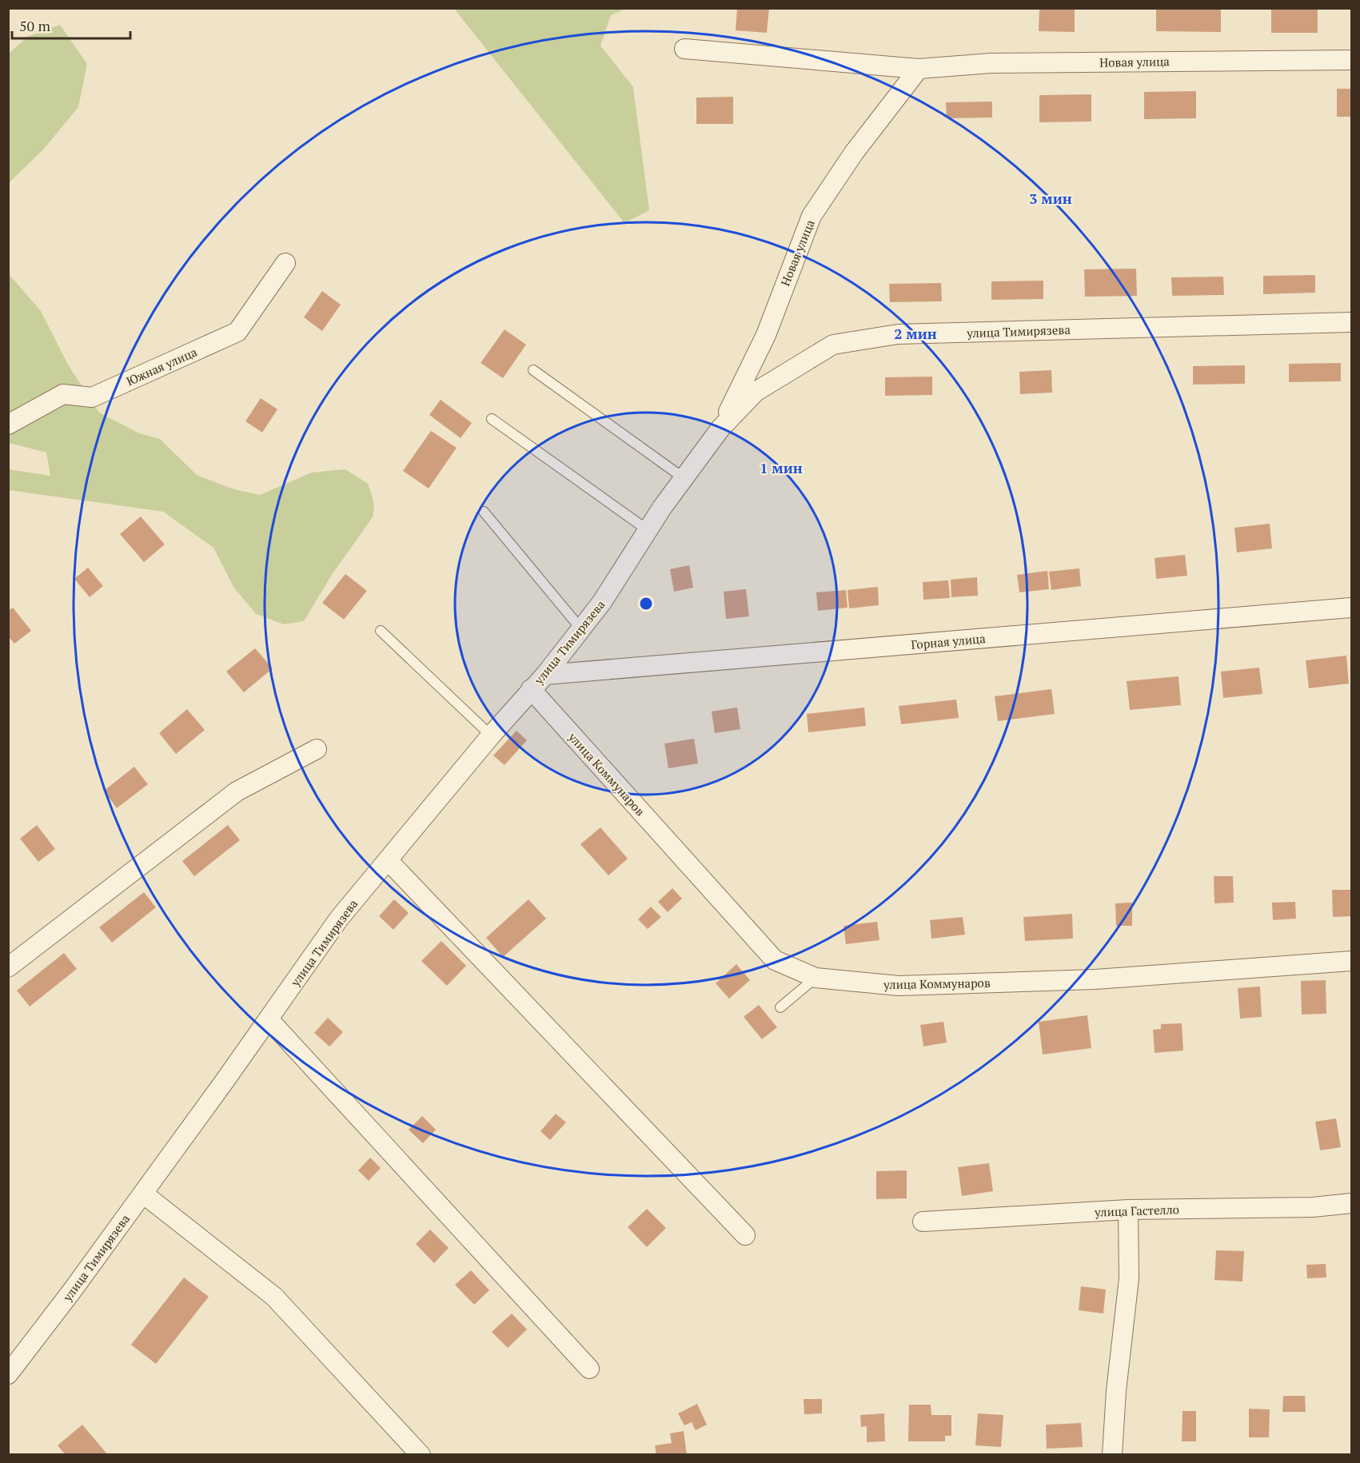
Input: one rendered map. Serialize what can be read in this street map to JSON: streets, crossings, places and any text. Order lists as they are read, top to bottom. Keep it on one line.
{"streets":{"street":["Новая улица","улица Тимирязева","Южная улица","Горная улица","улица Коммунаров","улица Гастелло"]},"crossings":[["Новая улица","улица Тимирязева"],["улица Тимирязева","Горная улица"],["улица Тимирязева","улица Коммунаров"]],"scale_bar":"50 m","rings":["3 мин","2 мин","1 мин"]}
